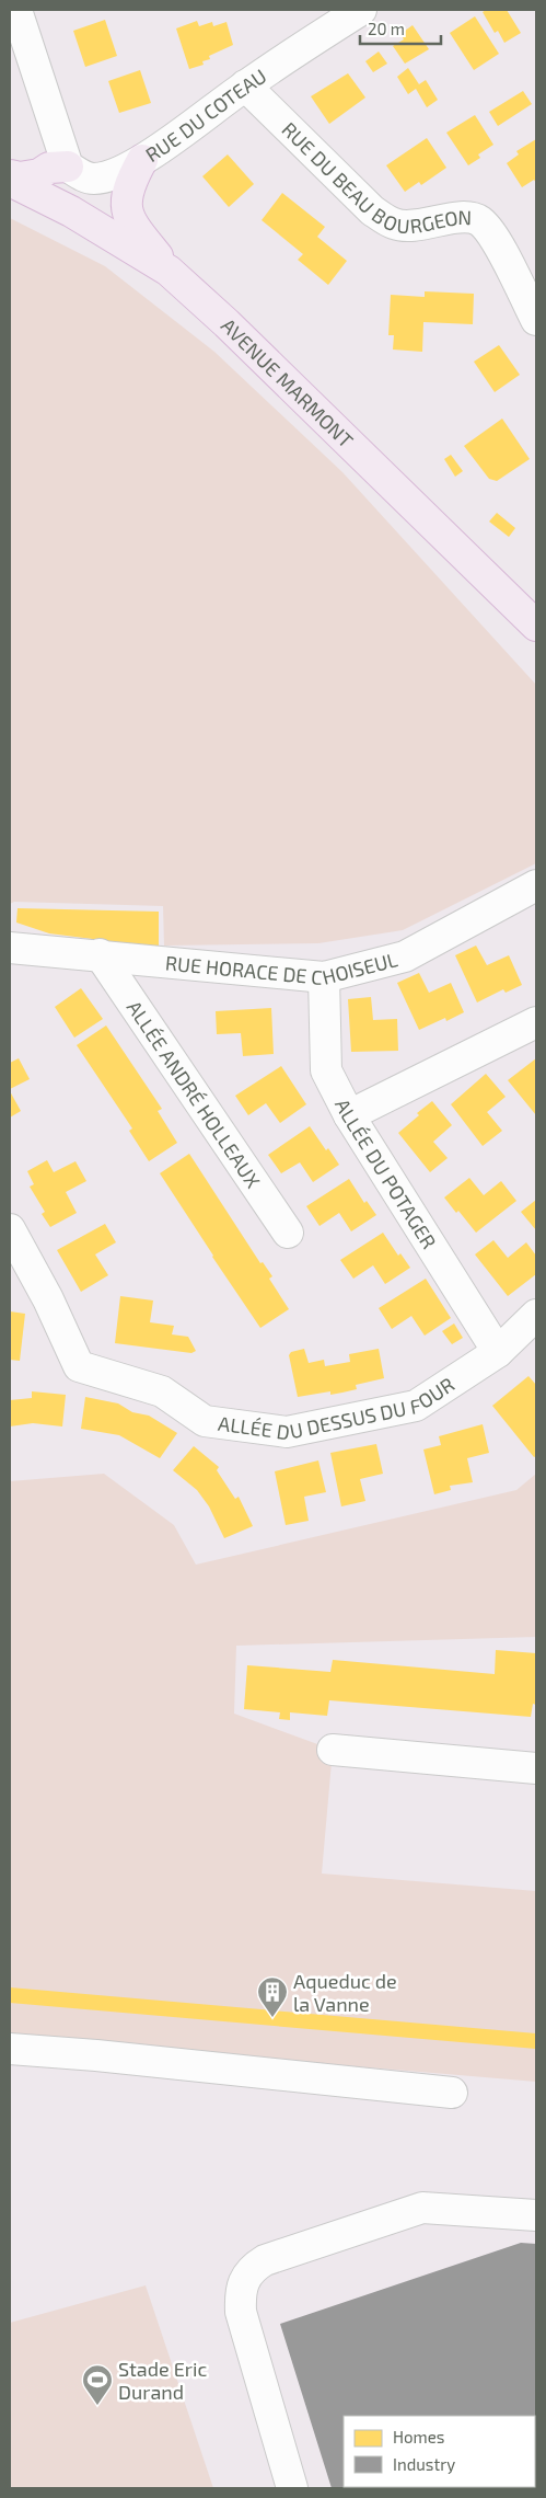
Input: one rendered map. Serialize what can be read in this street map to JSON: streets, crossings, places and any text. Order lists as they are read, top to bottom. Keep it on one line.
{"streets":{"main road":["AVENUE MARMONT"],"street":["RUE DU COTEAU","RUE DU BEAU BOURGEON","RUE HORACE DE CHOISEUL","ALLÉE ANDRÉ HOLLEAUX","ALLÉE DU POTAGER","ALLÉE DU DESSUS DU FOUR"]},"crossings":[["RUE DU COTEAU","RUE DU BEAU BOURGEON"],["RUE HORACE DE CHOISEUL","ALLÉE ANDRÉ HOLLEAUX"],["RUE HORACE DE CHOISEUL","ALLÉE DU POTAGER"],["ALLÉE DU POTAGER","ALLÉE DU DESSUS DU FOUR"]],"places":{"building":["Aqueduc de la Vanne"],"sports":["Stade Eric Durand"]},"legend":["Homes","Industry"],"scale_bar":"20 m"}
